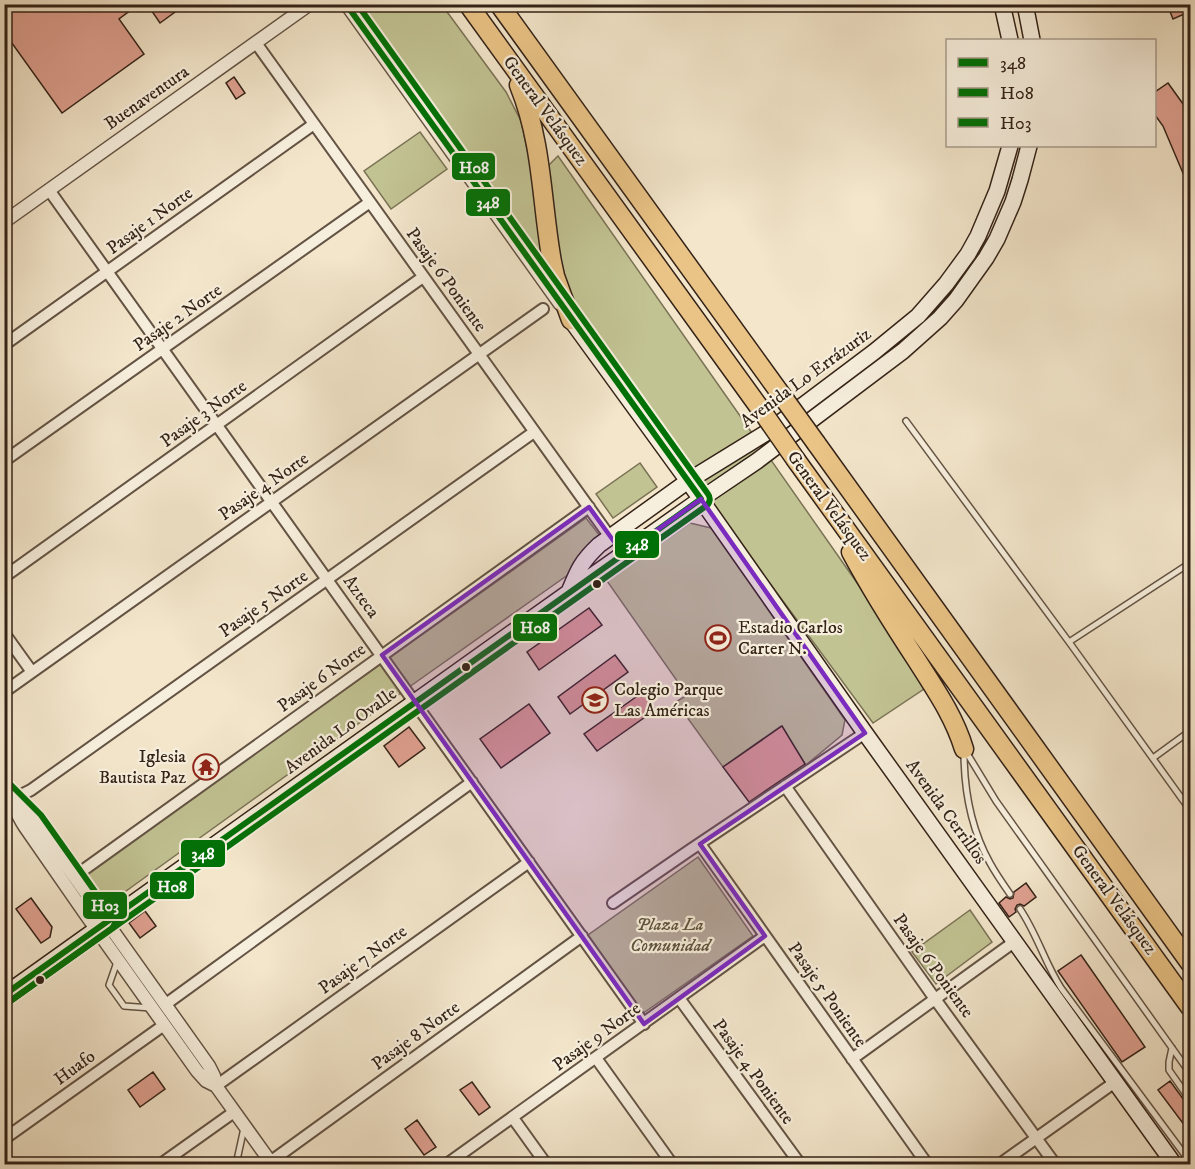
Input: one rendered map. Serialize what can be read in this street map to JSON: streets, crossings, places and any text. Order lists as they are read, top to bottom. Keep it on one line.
{"streets":{"highway":["General Velásquez"],"main road":["Avenida Lo Errázuriz","Avenida Lo Ovalle","Avenida Cerrillos"],"street":["Buenaventura","Pasaje 1 Norte","Pasaje 6 Poniente","Pasaje 2 Norte","Pasaje 3 Norte","Pasaje 4 Norte","Azteca","Pasaje 5 Norte","Pasaje 6 Norte","Pasaje 7 Norte","Pasaje 5 Poniente","Pasaje 8 Norte","Pasaje 9 Norte","Huafo","Pasaje 4 Poniente"]},"crossings":[["Buenaventura","Pasaje 6 Poniente"],["Buenaventura","Azteca"],["Pasaje 1 Norte","Pasaje 6 Poniente"],["Pasaje 1 Norte","Azteca"],["Pasaje 6 Poniente","Pasaje 2 Norte"],["Pasaje 6 Poniente","Avenida Lo Errázuriz"],["Pasaje 6 Poniente","Pasaje 3 Norte"],["Pasaje 6 Poniente","Pasaje 4 Norte"],["Pasaje 6 Poniente","Pasaje 5 Norte"],["Pasaje 6 Poniente","Pasaje 6 Norte"],["Pasaje 2 Norte","Azteca"],["Avenida Lo Errázuriz","Avenida Lo Ovalle"],["Avenida Lo Errázuriz","Avenida Cerrillos"],["Pasaje 3 Norte","Azteca"],["Pasaje 4 Norte","Azteca"],["Azteca","Pasaje 5 Norte"],["Azteca","Pasaje 6 Norte"],["Azteca","Avenida Lo Ovalle"],["Azteca","Pasaje 7 Norte"],["Azteca","Pasaje 8 Norte"],["Azteca","Pasaje 9 Norte"],["Avenida Lo Ovalle","Avenida Cerrillos"],["Pasaje 5 Poniente","Pasaje 9 Norte"],["Pasaje 9 Norte","Pasaje 4 Poniente"]],"parks":["Plaza La Comunidad"],"places":{"sports":["Estadio Carlos Carter N."],"school or university":["Colegio Parque Las Américas"],"temple":["Iglesia Bautista Paz"]},"lines":["transit line 348","transit line H08","transit line H03"],"legend":["348","H08","H03"]}
